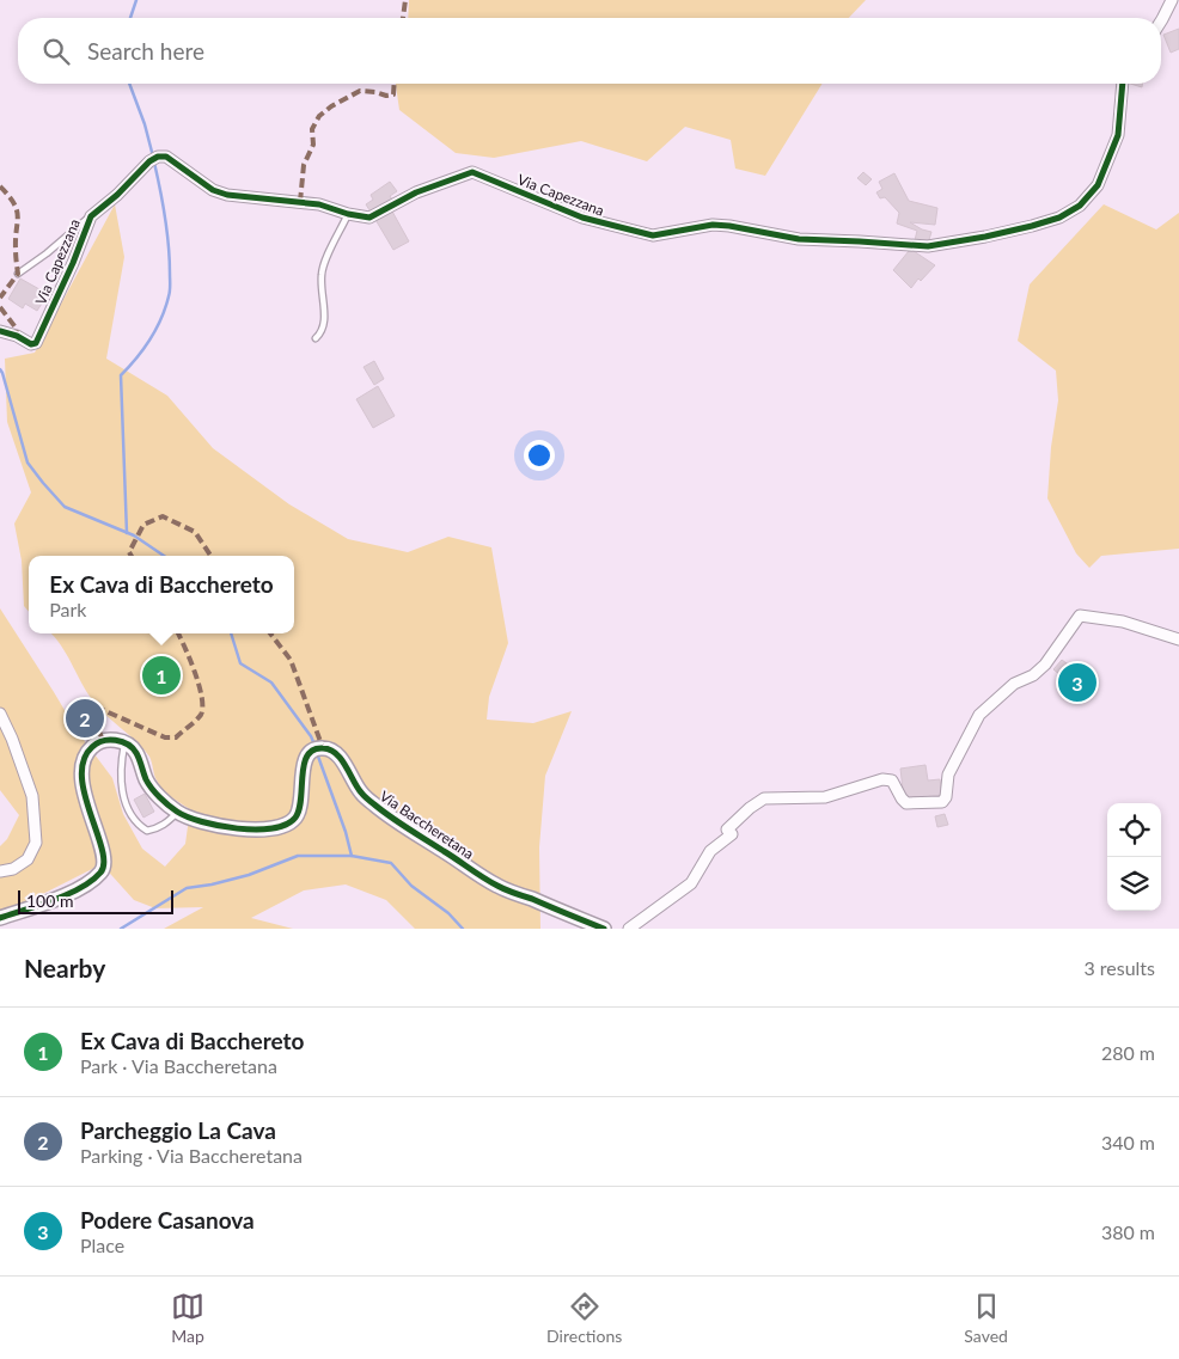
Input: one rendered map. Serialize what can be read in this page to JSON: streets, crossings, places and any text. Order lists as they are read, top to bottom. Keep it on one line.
{"streets":{"street":["Via Capezzana","Via Baccheretana"]},"scale_bar":"100 m","page":{"search":"Search here","popup":["Ex Cava di Bacchereto","Park"],"pins":["1","3","2"],"scale":"100 m","heading":["Nearby","3 results"],"list":[{"mark":"1","name":"Ex Cava di Bacchereto","note":"Park · Via Baccheretana","value":"280 m"},{"mark":"2","name":"Parcheggio La Cava","note":"Parking · Via Baccheretana","value":"340 m"},{"mark":"3","name":"Podere Casanova","note":"Place","value":"380 m"}],"nav":["Map","Directions","Saved"]}}
